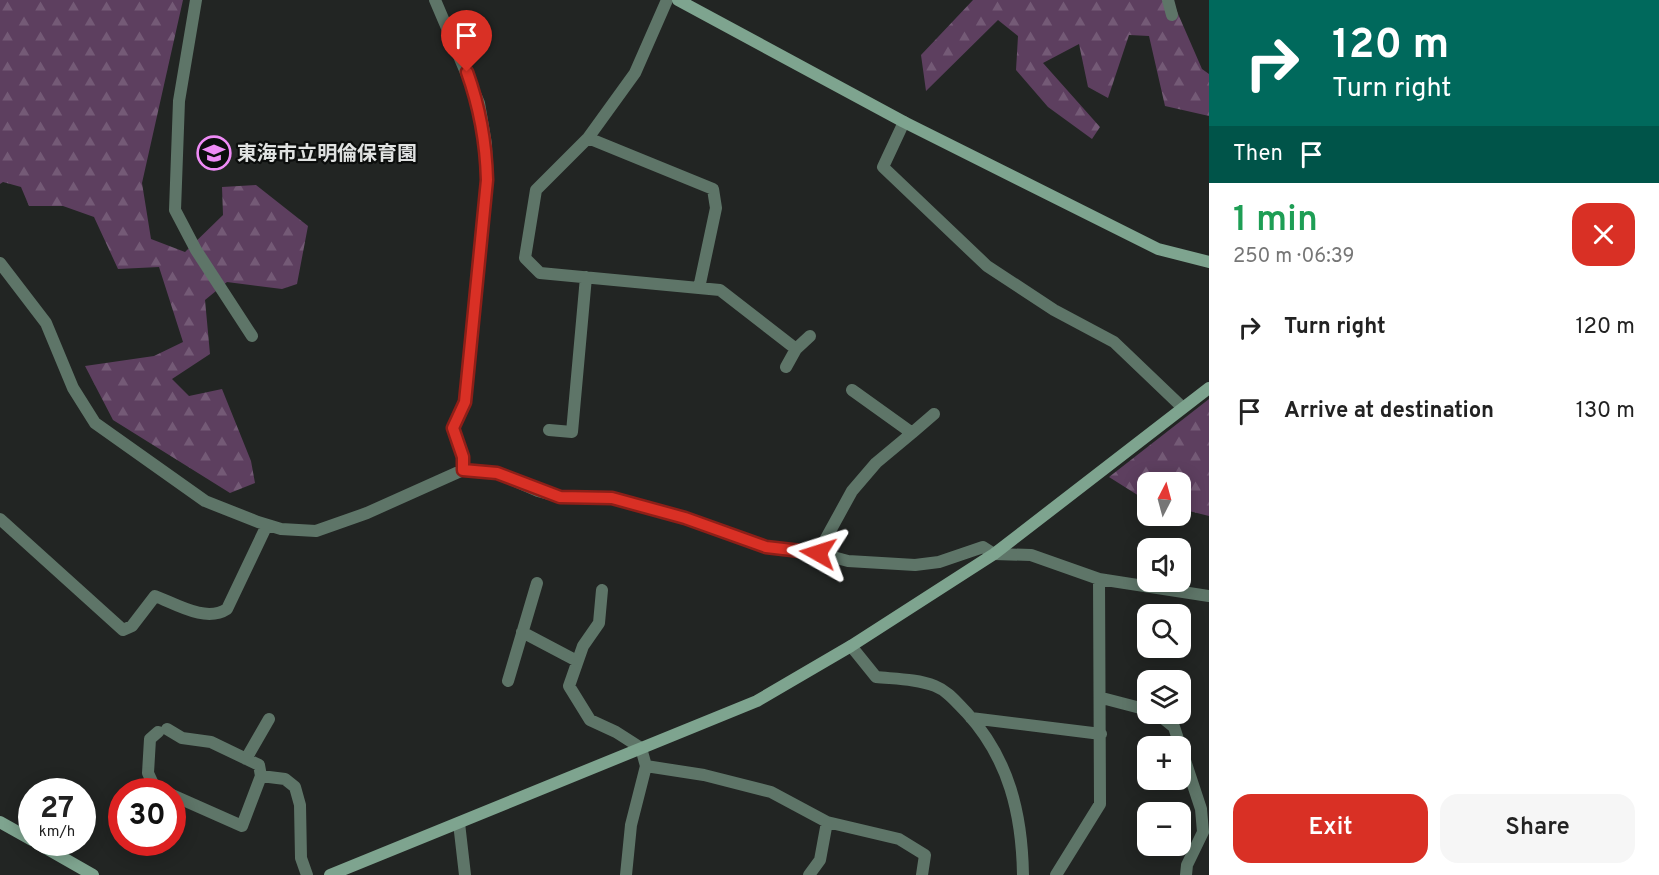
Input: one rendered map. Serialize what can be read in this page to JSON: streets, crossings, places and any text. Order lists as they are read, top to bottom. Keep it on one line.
{"places":{"school or university":["東海市立明倫保育園"]},"north":"top","page":{"turn":["120 m","Turn right"],"then":"Then","heading":["1 min","250 m · 06:39"],"list":[{"name":"Turn right","value":"120 m"},{"name":"Arrive at destination","value":"130 m"}],"map_buttons":["+","−"],"speed":"27 km/h","limit":"30","buttons":["Exit","Share"]}}
